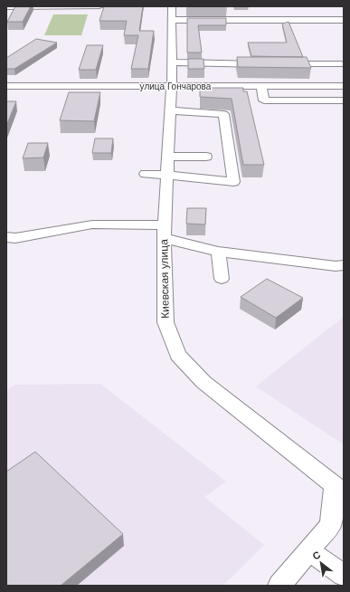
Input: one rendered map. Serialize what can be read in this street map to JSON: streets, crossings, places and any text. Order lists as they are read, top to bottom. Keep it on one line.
{"streets":{"street":["улица Гончарова","Киевская улица"]},"crossings":[["улица Гончарова","Киевская улица"]],"north":"top left"}
